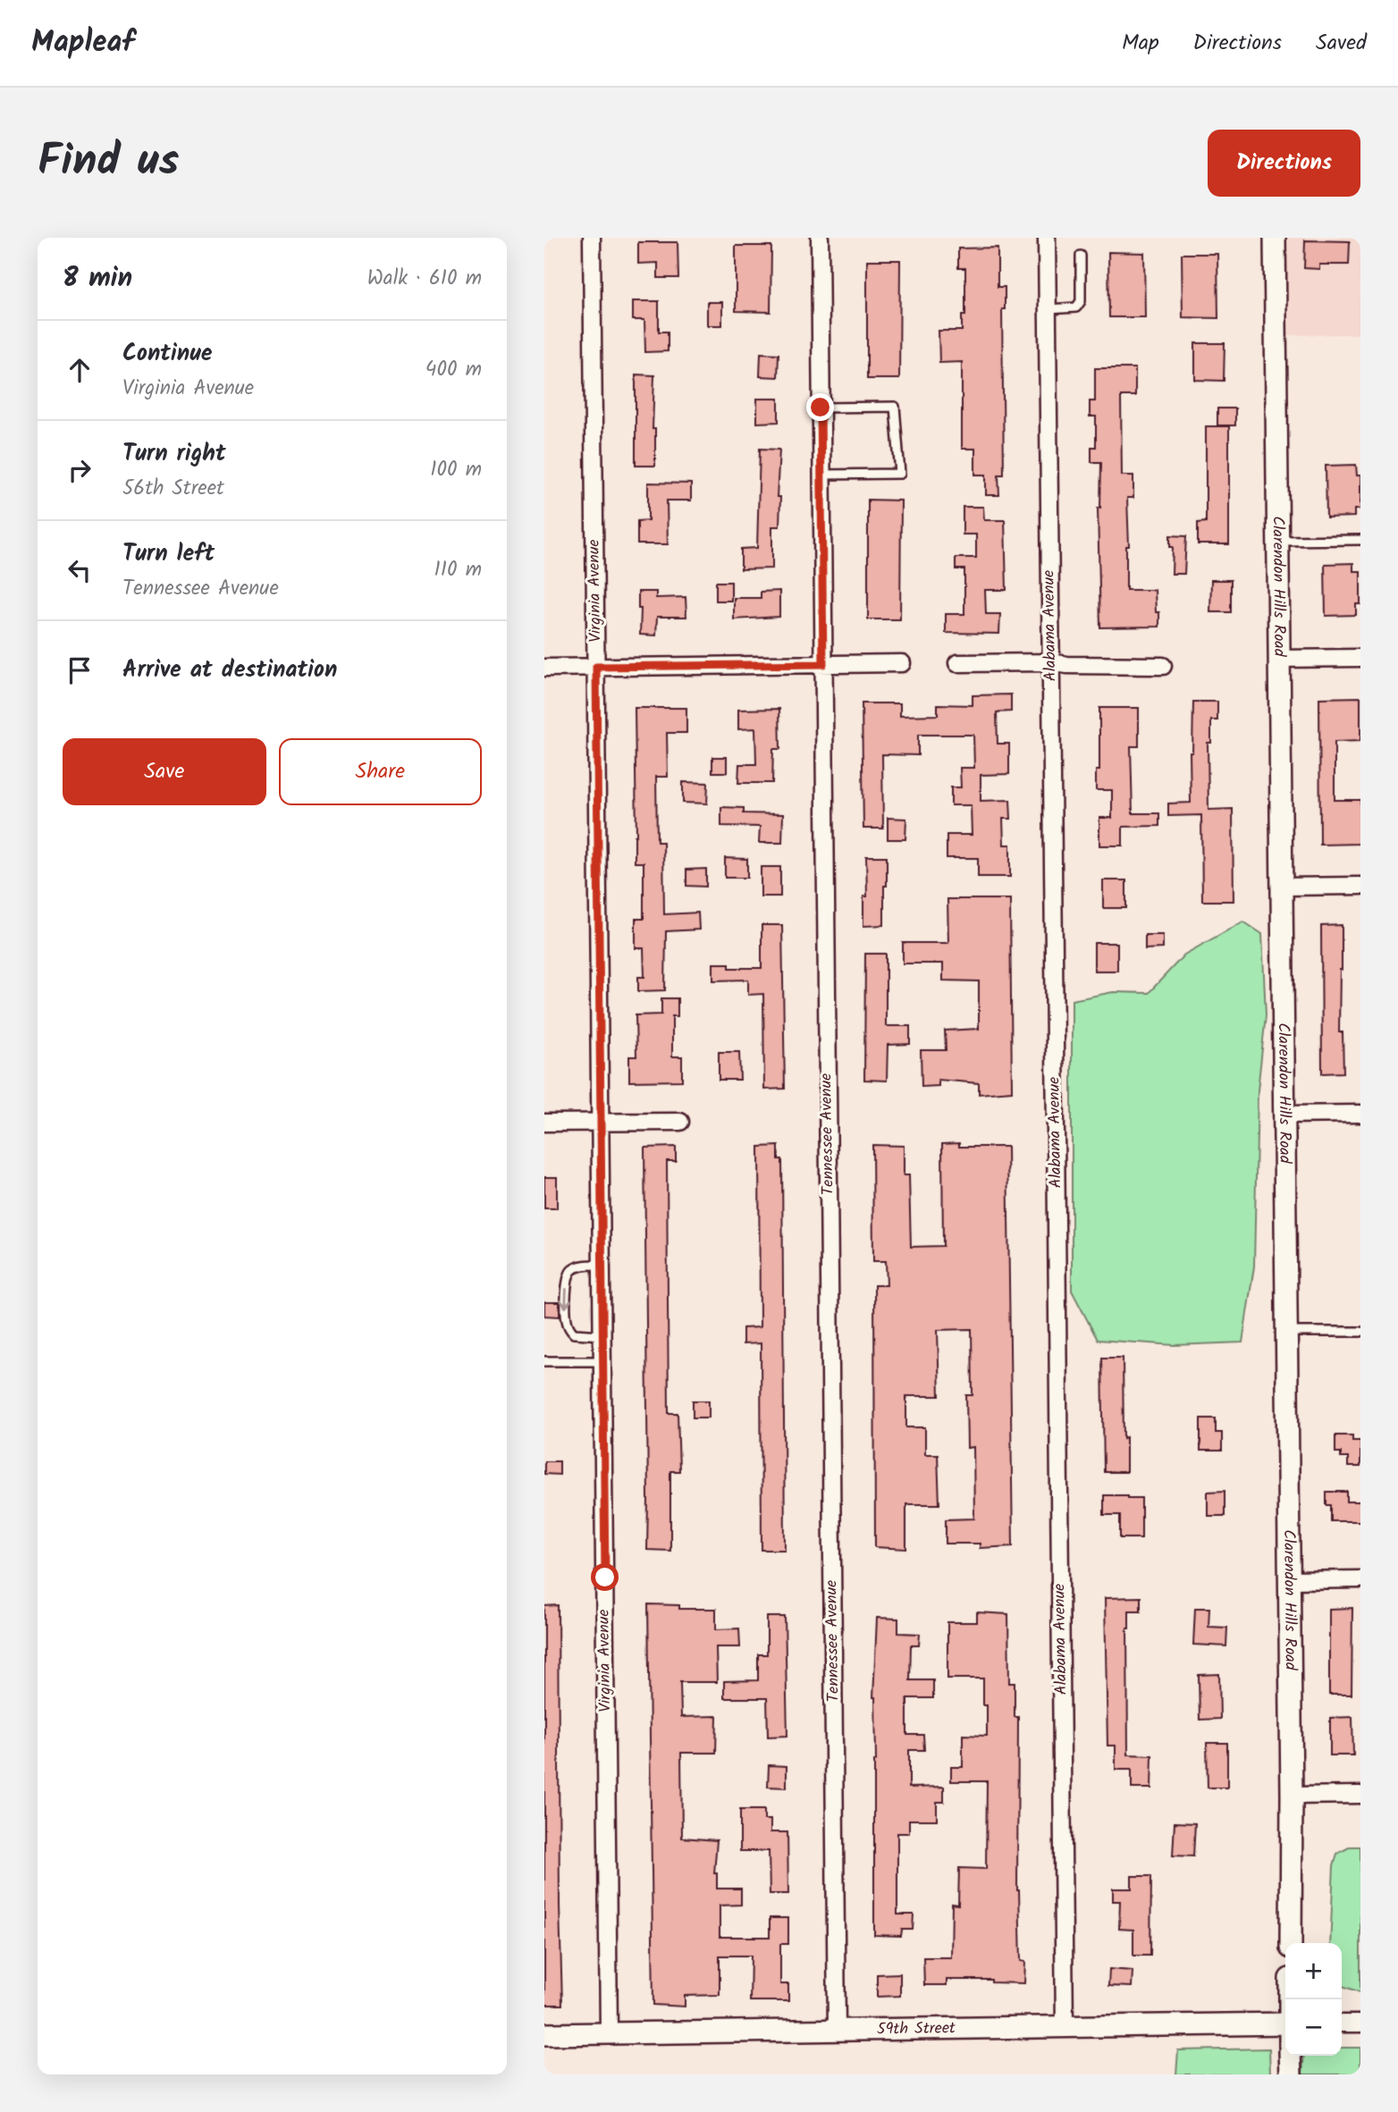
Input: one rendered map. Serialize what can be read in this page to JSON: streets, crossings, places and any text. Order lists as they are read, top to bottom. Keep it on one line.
{"streets":{"street":["Clarendon Hills Road","Virginia Avenue","Alabama Avenue","Tennessee Avenue","59th Street"]},"crossings":[["Virginia Avenue","59th Street"],["Alabama Avenue","59th Street"],["Tennessee Avenue","59th Street"]],"page":{"header":"Mapleaf","nav":["Map","Directions","Saved"],"title":"Find us","buttons":["Directions",["Save","Share"]],"heading":["8 min","Walk · 610 m"],"list":[["Continue","Virginia Avenue","400 m"],["Turn right","56th Street","100 m"],["Turn left","Tennessee Avenue","110 m"],"Arrive at destination"],"map_buttons":["+","−"]}}
